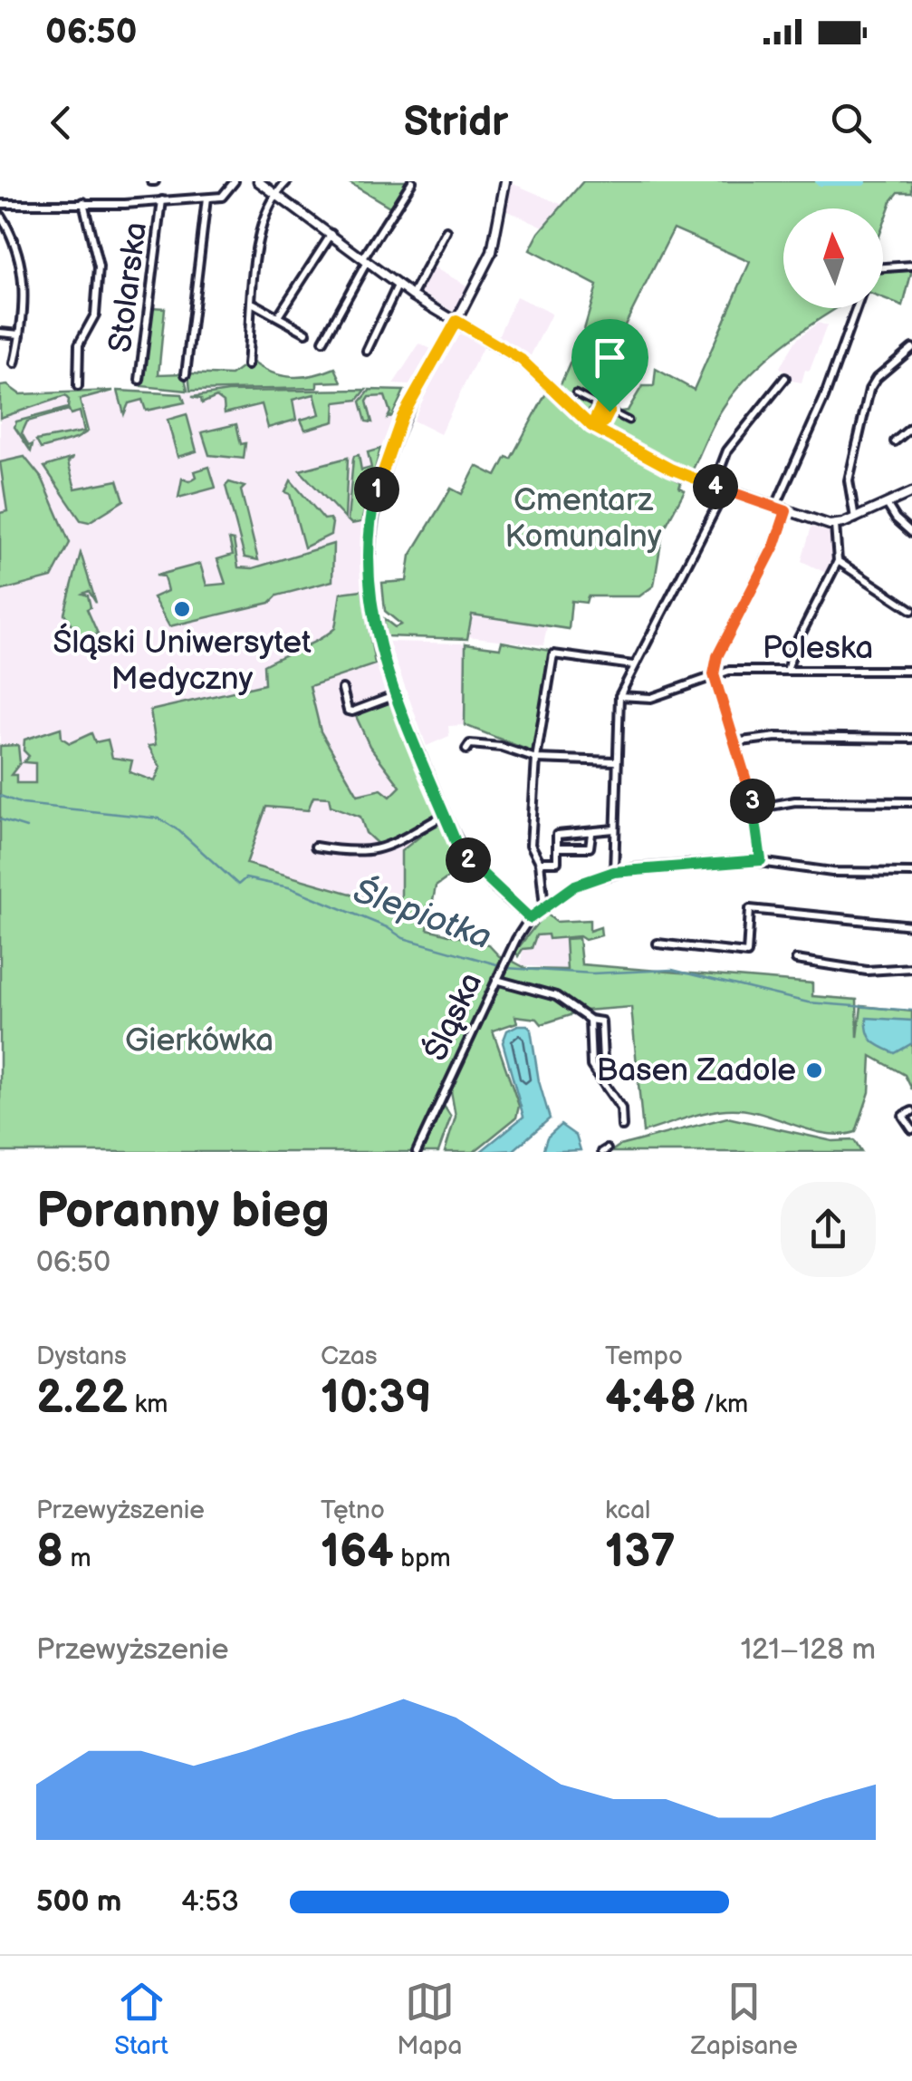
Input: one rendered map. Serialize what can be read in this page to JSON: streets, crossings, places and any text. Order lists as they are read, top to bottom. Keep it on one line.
{"streets":{"street":["Stolarska","Poleska","Śląska"]},"water":["Ślepiotka"],"parks":["Cmentarz Komunalny","Gierkówka"],"places":["Śląski Uniwersytet Medyczny","Basen Zadole"],"north":"top","page":{"status":"06:50","header":"Stridr","pins":["4","1","3","2"],"heading":["Poranny bieg","06:50"],"stats":[["Dystans","2.22 km"],["Czas","10:39"],["Tempo","4:48 /km"],["Przewyższenie","8 m"],["Tętno","164 bpm"],["kcal","137"]],"chart":["Przewyższenie","121–128 m"],"list":[{"name":"500 m","note":"4:53"}],"tabs":["Start","Mapa","Zapisane"]}}
